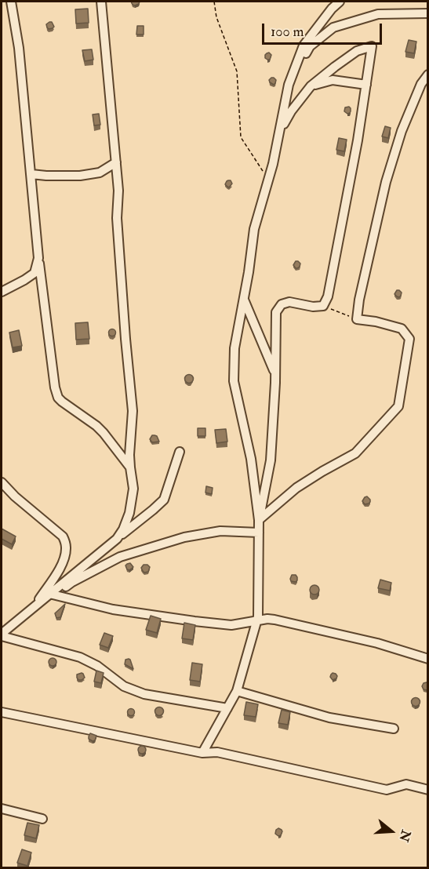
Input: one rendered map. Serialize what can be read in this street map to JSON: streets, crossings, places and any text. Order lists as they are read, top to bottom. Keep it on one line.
{"scale_bar":"100 m","north":"right"}
